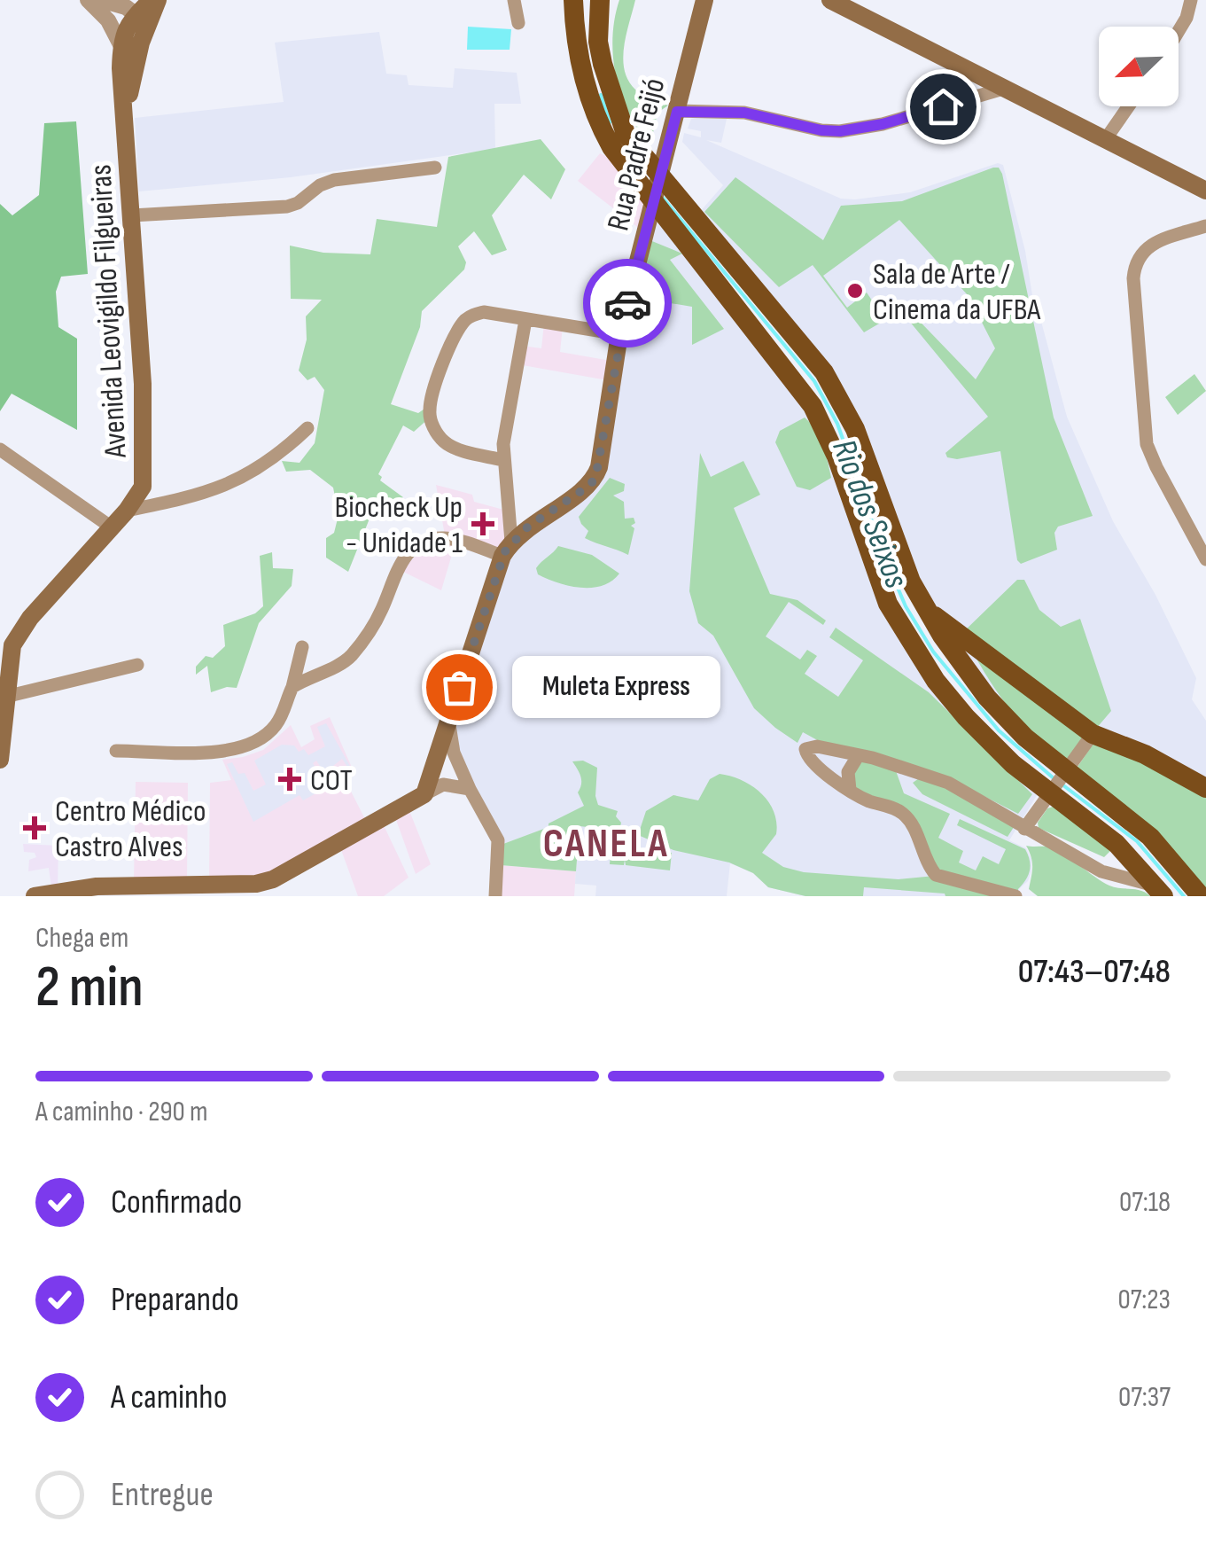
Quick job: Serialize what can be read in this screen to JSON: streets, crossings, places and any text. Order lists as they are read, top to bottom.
{
  "streets": {
    "main road": ["Rua Padre Feijó", "Avenida Leovigildo Filgueiras"]
  },
  "districts": ["CANELA"],
  "water": ["Rio dos Seixos"],
  "places": {
    "other": ["Sala de Arte / Cinema da UFBA", "Muleta Express"],
    "health": ["Biocheck Up - Unidade 1", "COT", "Centro Médico Castro Alves"]
  },
  "north": "bottom left",
  "page": {
    "bubble": "Muleta Express",
    "heading": ["2 min", "Chega em", "07:43–07:48"],
    "bar": "A caminho · 290 m",
    "list": [
      ["Confirmado", "07:18"],
      ["Preparando", "07:23"],
      ["A caminho", "07:37"],
      "Entregue"
    ]
  }
}
